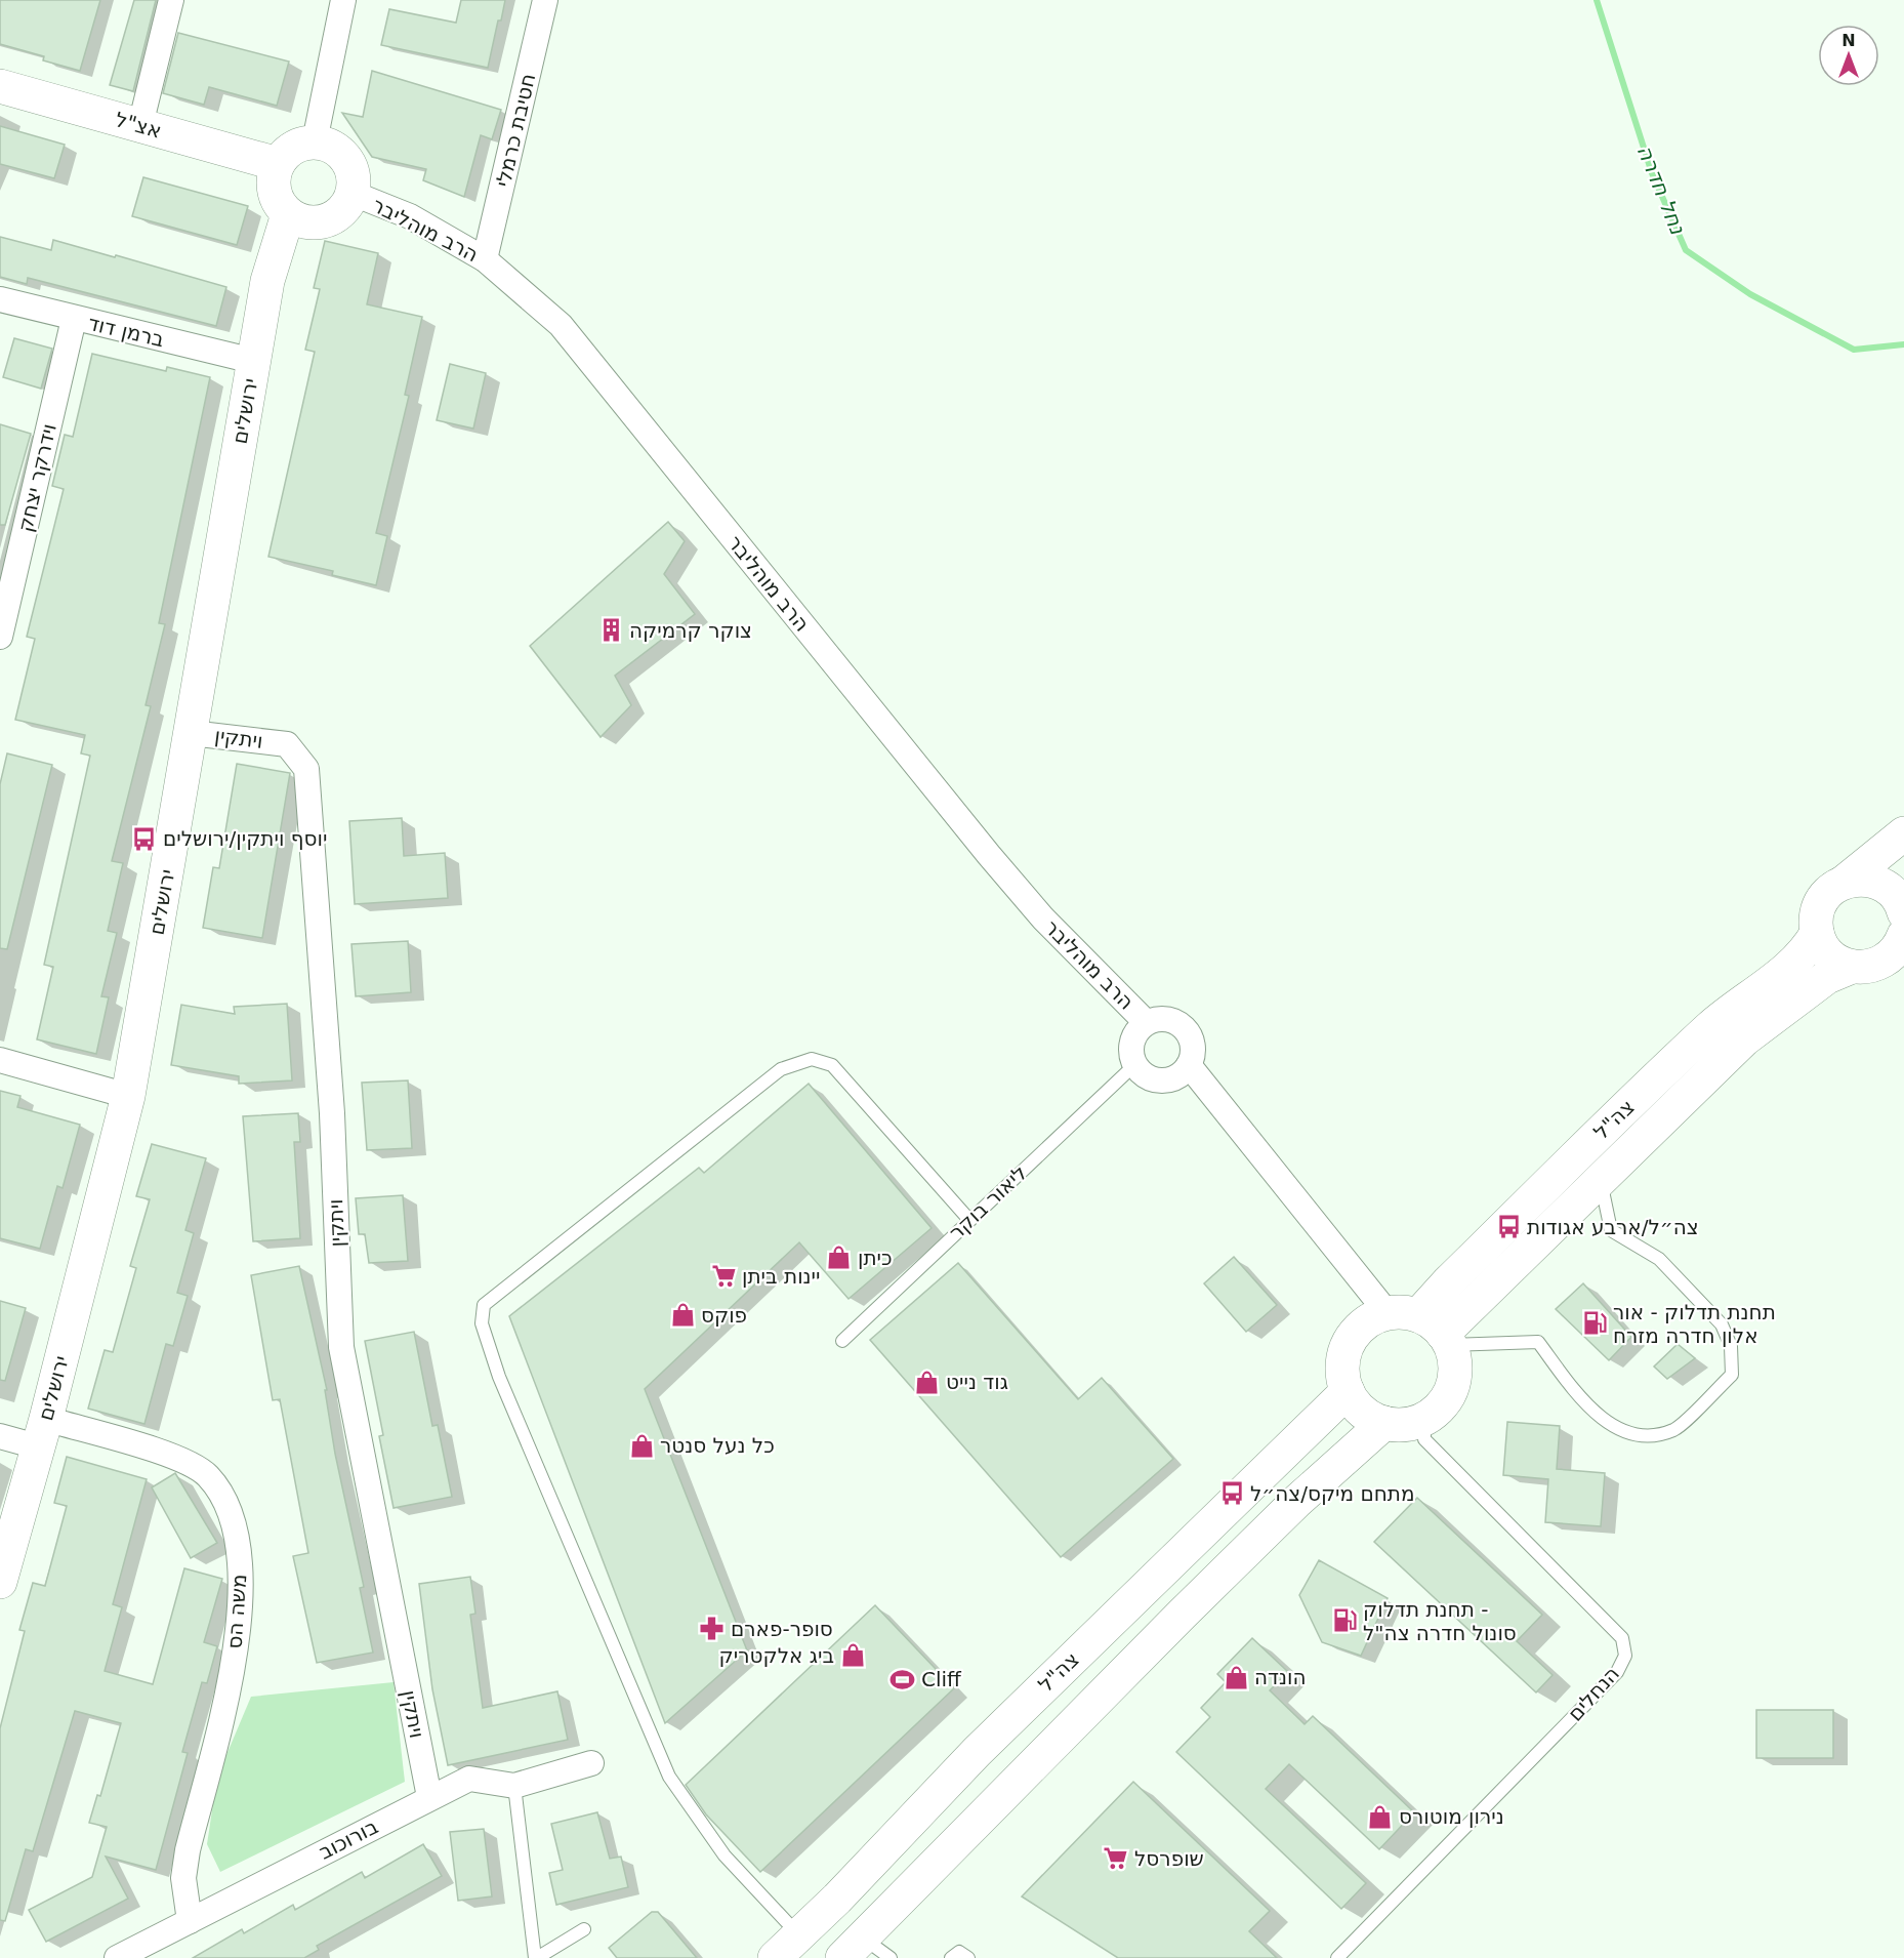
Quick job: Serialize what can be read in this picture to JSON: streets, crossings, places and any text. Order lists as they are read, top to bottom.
{
  "streets": {
    "main road": ["אצ\"ל", "ירושלים", "צה\"ל"],
    "street": [
      "חטיבת כרמלי",
      "הרב מוהליבר",
      "ברמן דוד",
      "וידרקר יצחק",
      "ויתקין",
      "משה הס",
      "בורוכוב"
    ],
    "lane": ["ליאור בוקר", "הנחלים"]
  },
  "crossings": [
    ["אצ\"ל", "הרב מוהליבר"],
    ["אצ\"ל", "ירושלים"],
    ["חטיבת כרמלי", "הרב מוהליבר"],
    ["הרב מוהליבר", "ירושלים"],
    ["הרב מוהליבר", "ליאור בוקר"],
    ["ברמן דוד", "ירושלים"],
    ["ברמן דוד", "וידרקר יצחק"],
    ["ירושלים", "ויתקין"],
    ["ירושלים", "משה הס"],
    ["ויתקין", "בורוכוב"],
    ["צה\"ל", "הנחלים"],
    ["משה הס", "בורוכוב"]
  ],
  "water": ["נחל חדרה"],
  "places": {
    "building": ["צוקר קרמיקה"],
    "bus stop": ["יוסף ויתקין/ירושלים", "צה״ל/ארבע אגודות", "מתחם מיקס/צה״ל"],
    "shop": [
      "כיתן",
      "פוקס",
      "גוד נייט",
      "כל נעל סנטר",
      "ביג אלקטריק",
      "הונדה",
      "נירון מוטורס"
    ],
    "supermarket": ["יינות ביתן", "שופרסל"],
    "fuel station": ["תחנת תדלוק - אור אלון חדרה מזרח", "תחנת תדלוק - סונול חדרה צה\"ל"],
    "pharmacy": ["סופר-פארם"],
    "sports": ["Cliff"]
  },
  "north": "top"
}
